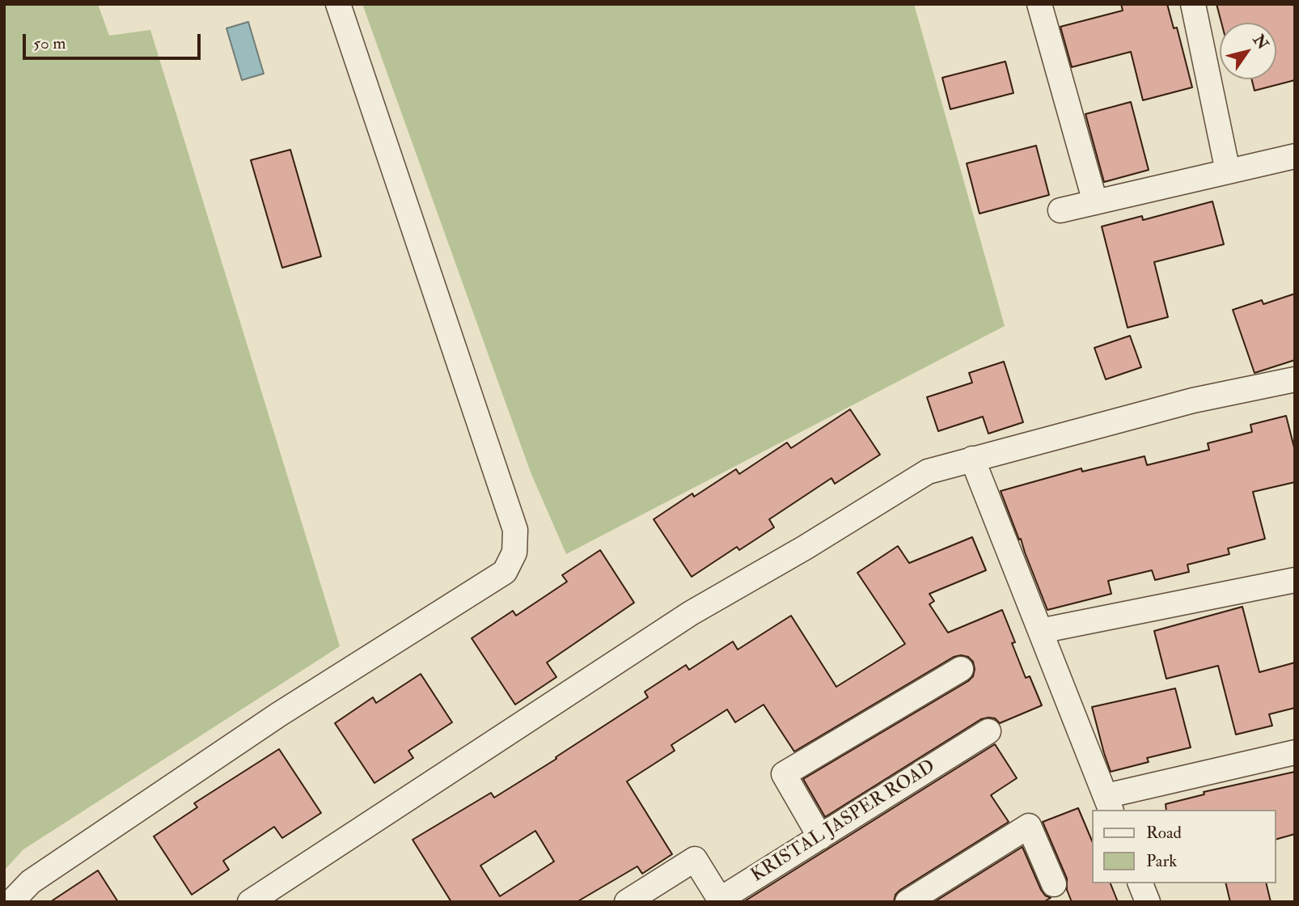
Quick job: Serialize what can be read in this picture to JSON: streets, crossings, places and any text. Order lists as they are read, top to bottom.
{
  "streets": {
    "street": ["KRISTAL JASPER ROAD"]
  },
  "legend": ["Road", "Park"],
  "scale_bar": "50 m",
  "north": "top right"
}
